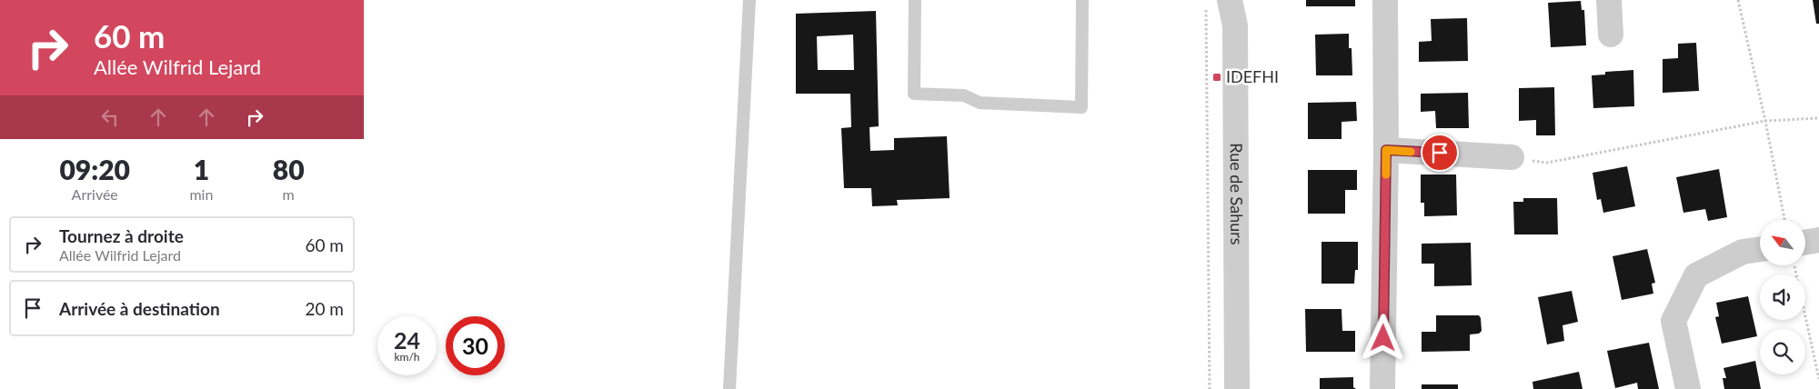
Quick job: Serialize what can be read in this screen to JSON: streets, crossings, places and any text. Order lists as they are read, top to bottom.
{
  "streets": {
    "street": ["Rue de Sahurs"]
  },
  "places": {
    "transit": ["IDEFHI"]
  },
  "north": "top left",
  "page": {
    "turn": ["60 m", "Allée Wilfrid Lejard"],
    "eta": [
      "09:20",
      "Arrivée",
      "1",
      "min",
      "80",
      "m"
    ],
    "list": [
      {
        "name": "Tournez à droite",
        "note": "Allée Wilfrid Lejard",
        "value": "60 m"
      },
      {
        "name": "Arrivée à destination",
        "value": "20 m"
      }
    ],
    "speed": "24 km/h",
    "limit": "30"
  }
}
